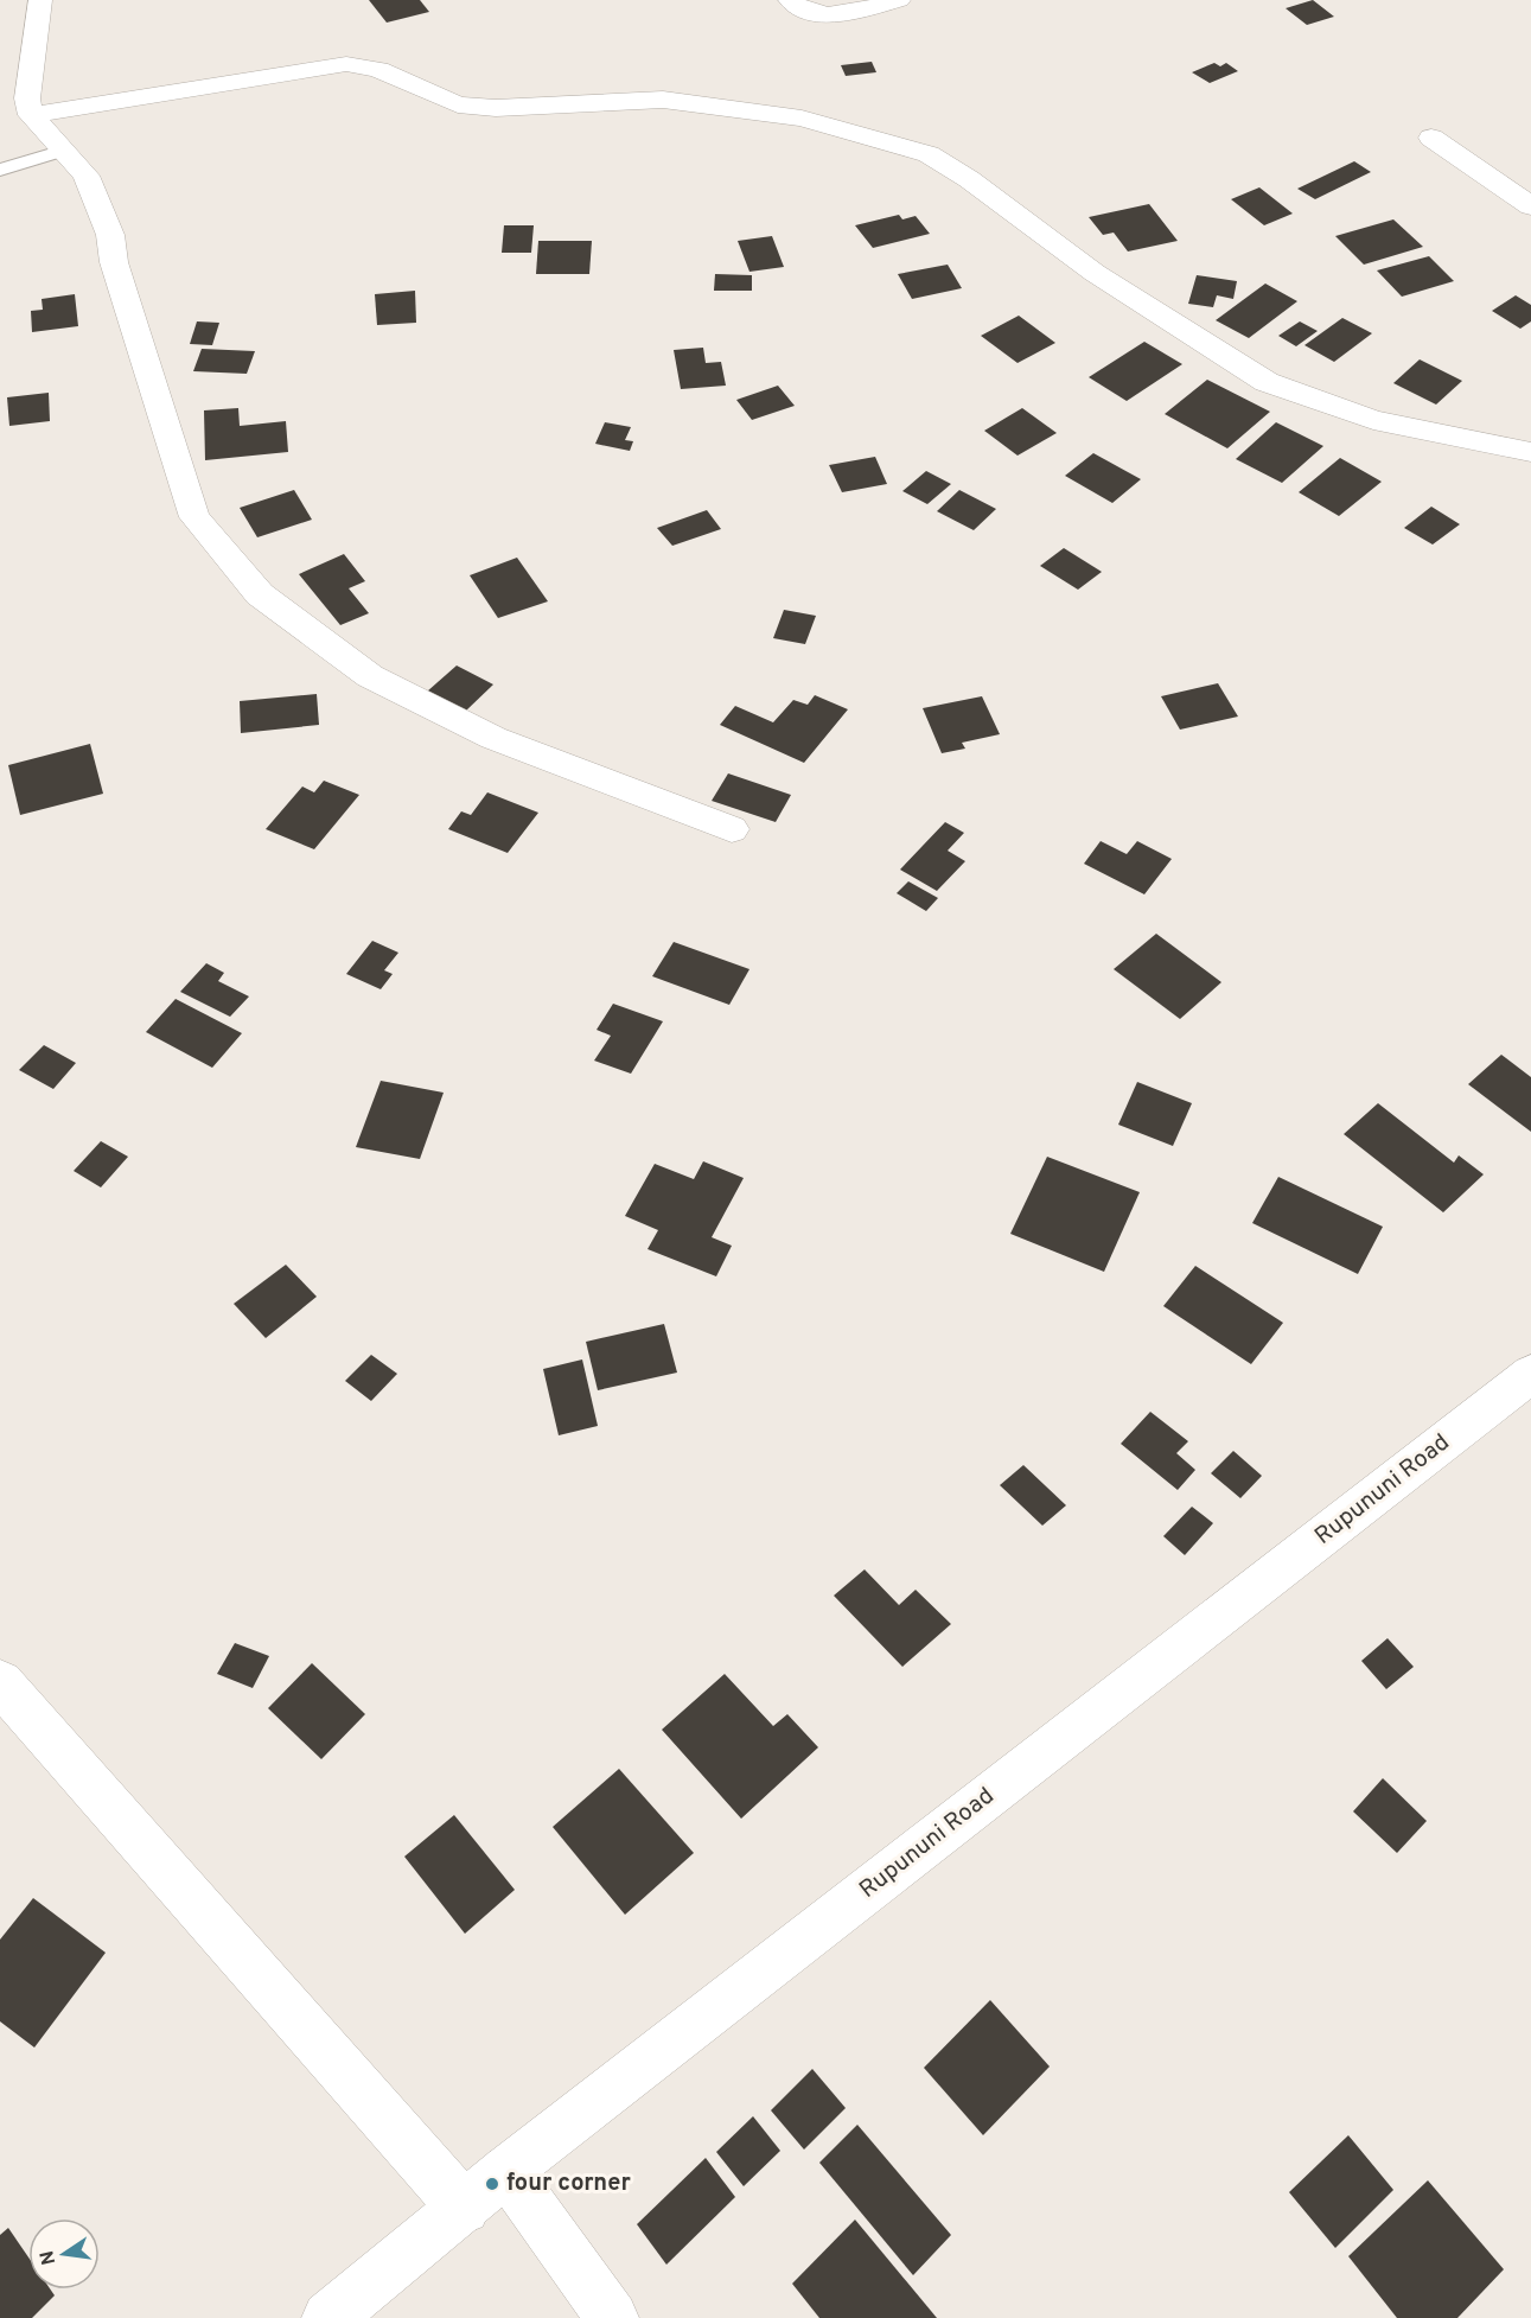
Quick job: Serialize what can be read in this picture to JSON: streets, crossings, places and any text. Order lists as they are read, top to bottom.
{
  "streets": {
    "street": ["Rupununi Road"]
  },
  "places": ["four corner"],
  "north": "left"
}
